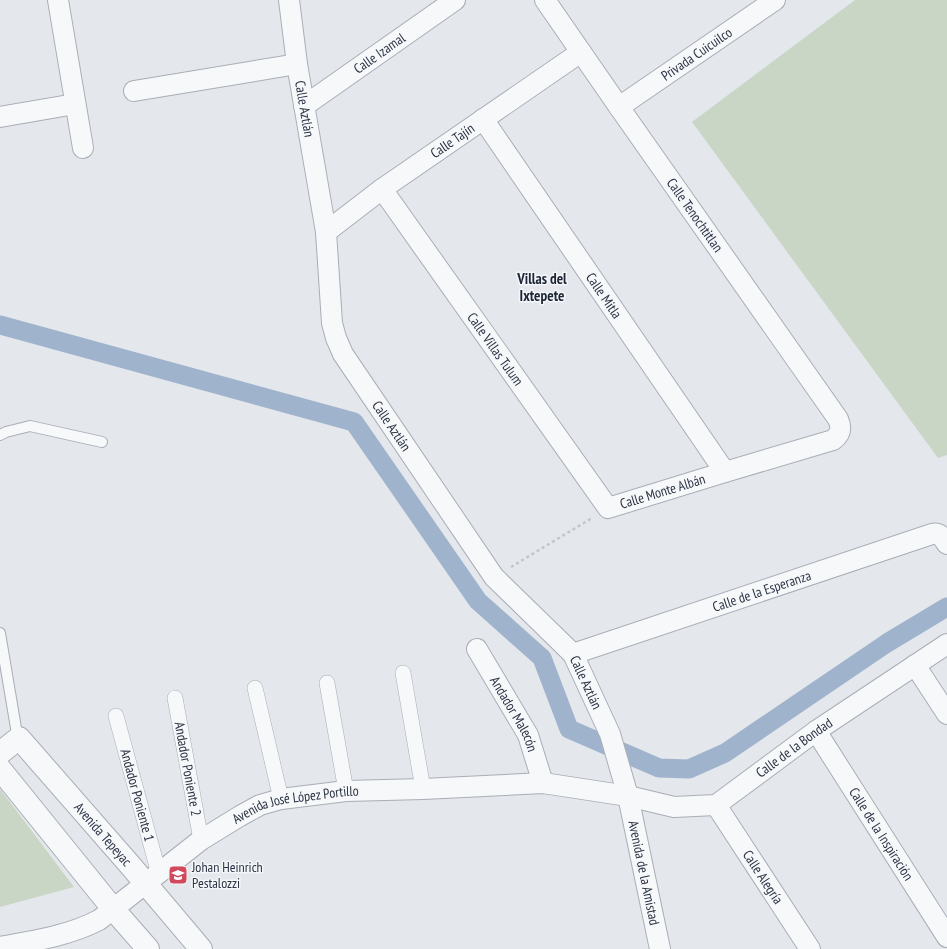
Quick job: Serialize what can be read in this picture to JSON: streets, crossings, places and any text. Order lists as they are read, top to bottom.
{
  "streets": {
    "street": [
      "Calle Izamal",
      "Privada Cuicuilco",
      "Calle Aztlán",
      "Calle Tajín",
      "Calle Tenochtitlan",
      "Calle Mitla",
      "Calle Villas Tulum",
      "Calle Monte Albán",
      "Calle de la Esperanza",
      "Andador Malecón",
      "Calle de la Bondad",
      "Andador Poniente 2",
      "Andador Poniente 1",
      "Avenida José López Portillo",
      "Avenida Tepeyac",
      "Calle de la Inspiración",
      "Avenida de la Amistad",
      "Calle Alegría"
    ]
  },
  "crossings": [
    ["Calle Izamal", "Calle Aztlán"],
    ["Privada Cuicuilco", "Calle Tenochtitlan"],
    ["Calle Aztlán", "Calle Tajín"],
    ["Calle Aztlán", "Calle Monte Albán"],
    ["Calle Aztlán", "Calle de la Esperanza"],
    ["Calle Aztlán", "Avenida José López Portillo"],
    ["Calle Aztlán", "Avenida de la Amistad"],
    ["Calle Tajín", "Calle Tenochtitlan"],
    ["Calle Tajín", "Calle Mitla"],
    ["Calle Tajín", "Calle Villas Tulum"],
    ["Calle Tenochtitlan", "Calle Monte Albán"],
    ["Calle Mitla", "Calle Monte Albán"],
    ["Calle Villas Tulum", "Calle Monte Albán"],
    ["Andador Malecón", "Avenida José López Portillo"],
    ["Calle de la Bondad", "Calle de la Inspiración"],
    ["Calle de la Bondad", "Calle Alegría"],
    ["Andador Poniente 2", "Avenida José López Portillo"],
    ["Andador Poniente 1", "Avenida José López Portillo"],
    ["Andador Poniente 1", "Avenida Tepeyac"],
    ["Avenida José López Portillo", "Avenida Tepeyac"],
    ["Avenida José López Portillo", "Avenida de la Amistad"]
  ],
  "districts": ["Villas del Ixtepete"],
  "places": {
    "school or university": ["Johan Heinrich Pestalozzi"]
  }
}
